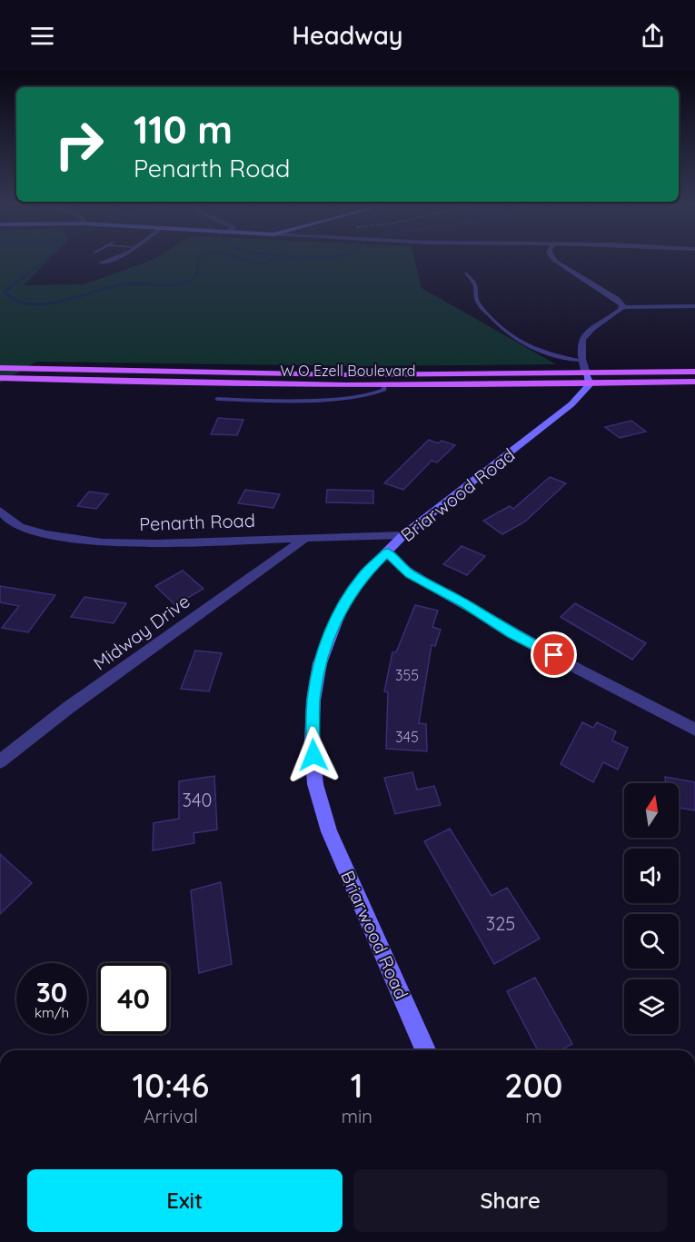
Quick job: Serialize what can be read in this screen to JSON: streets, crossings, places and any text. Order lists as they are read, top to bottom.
{
  "streets": {
    "main road": ["W O Ezell Boulevard"],
    "street": ["Briarwood Road", "Penarth Road", "Midway Drive"]
  },
  "crossings": [
    ["W O Ezell Boulevard", "Briarwood Road"],
    ["Briarwood Road", "Penarth Road"],
    ["Penarth Road", "Midway Drive"]
  ],
  "house_numbers": [
    "355",
    "345",
    "340",
    "325"
  ],
  "north": "top",
  "page": {
    "header": "Headway",
    "turn": ["110 m", "Penarth Road"],
    "speed": "30 km/h",
    "limit": "40",
    "eta": [
      "10:46",
      "Arrival",
      "1",
      "min",
      "200",
      "m"
    ],
    "buttons": ["Exit", "Share"]
  }
}
